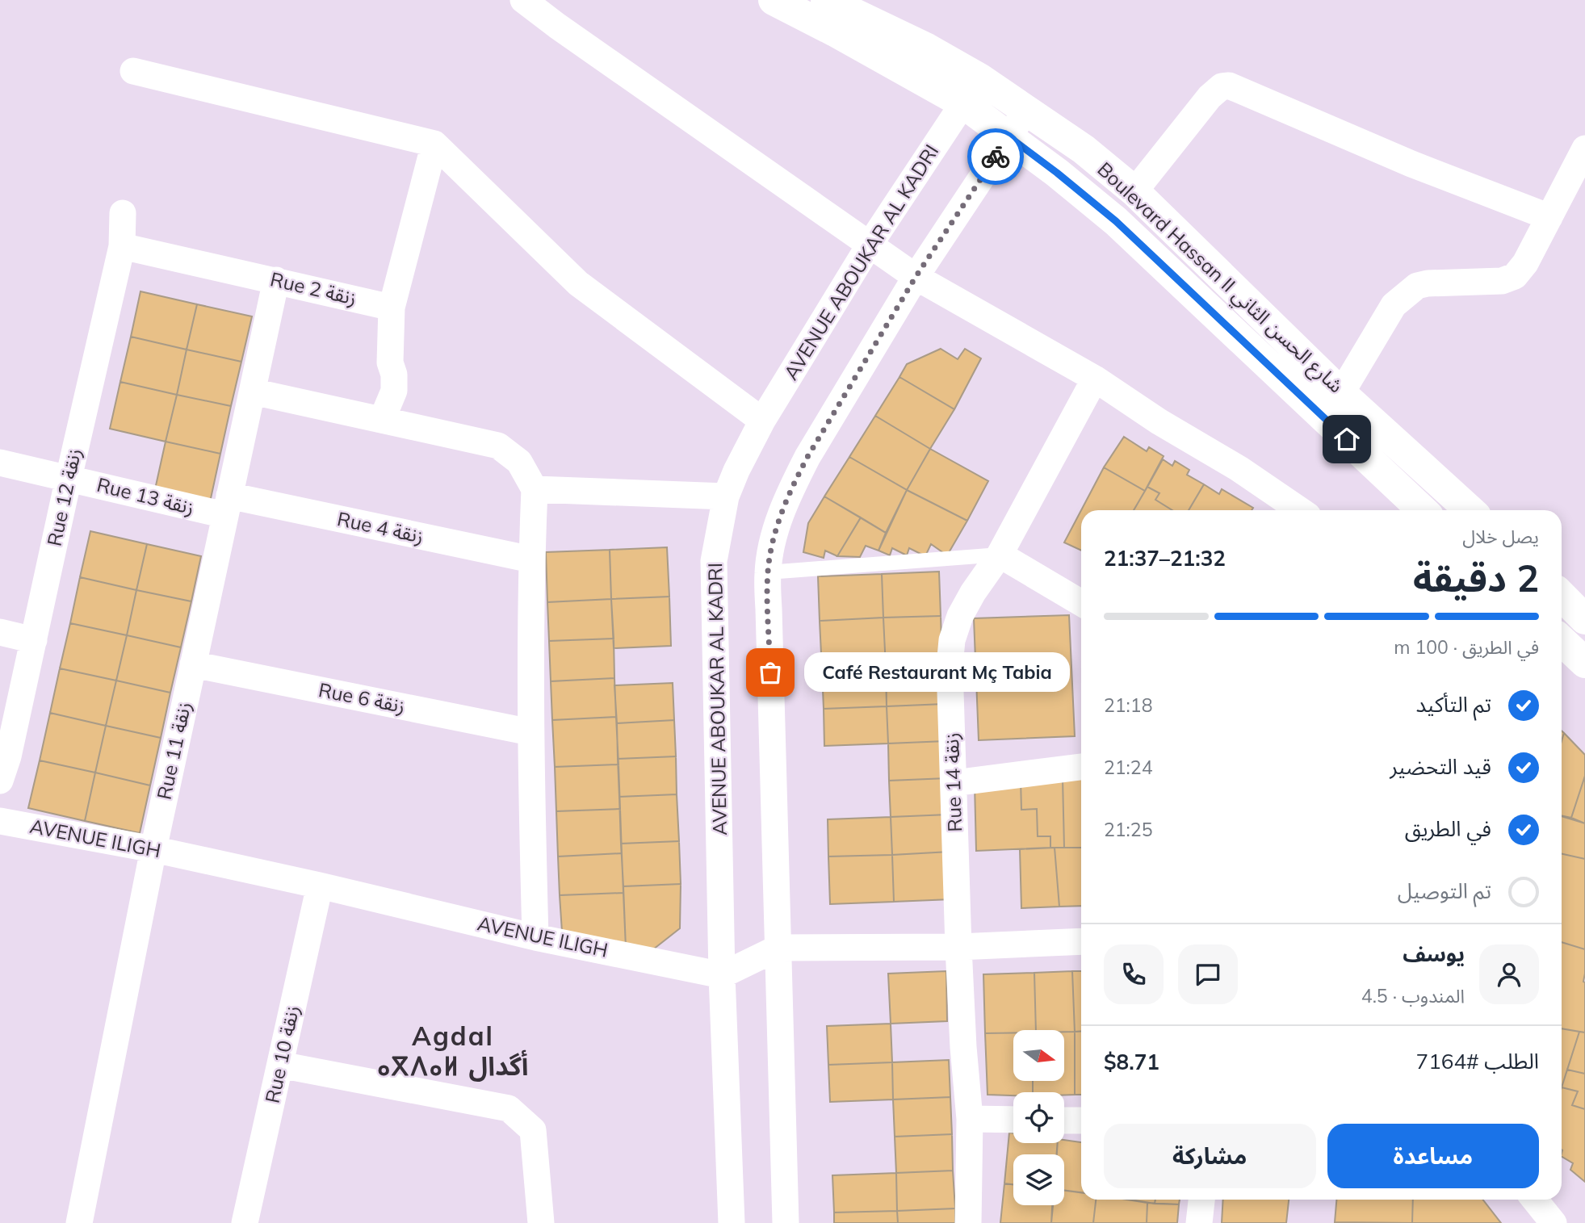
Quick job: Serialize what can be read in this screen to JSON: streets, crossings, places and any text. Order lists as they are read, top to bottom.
{
  "streets": {
    "main road": ["Boulevard Hassan II شارع الحسن الثاني"],
    "street": [
      "AVENUE ABOUKAR AL KADRI",
      "Rue 2 زنقة",
      "Rue 13 زنقة",
      "Rue 12 زنقة",
      "Rue 4 زنقة",
      "Rue 6 زنقة",
      "Rue 11 زنقة",
      "Rue 14 زنقة",
      "AVENUE ILIGH",
      "Rue 10 زنقة"
    ]
  },
  "crossings": [
    ["AVENUE ABOUKAR AL KADRI", "Boulevard Hassan II شارع الحسن الثاني"],
    ["AVENUE ABOUKAR AL KADRI", "AVENUE ILIGH"],
    ["Rue 2 زنقة", "Rue 12 زنقة"],
    ["Rue 2 زنقة", "Rue 11 زنقة"],
    ["Rue 13 زنقة", "Rue 12 زنقة"],
    ["Rue 13 زنقة", "Rue 4 زنقة"],
    ["Rue 13 زنقة", "Rue 11 زنقة"],
    ["Rue 4 زنقة", "Rue 11 زنقة"],
    ["Rue 6 زنقة", "Rue 11 زنقة"],
    ["Rue 11 زنقة", "AVENUE ILIGH"],
    ["AVENUE ILIGH", "Rue 10 زنقة"]
  ],
  "districts": ["Agdal ⴰⴳⴷⴰⵍ أگدال"],
  "places": ["Café Restaurant Mç Tabia"],
  "north": "right",
  "page": {
    "heading": ["2 دقيقة", "يصل خلال", "21:32–21:37"],
    "panel": [
      "يوسف",
      "المندوب · 4.5",
      "الطلب #7164",
      "$8.71"
    ],
    "bar": "في الطريق · 100 m",
    "bubble": "Café Restaurant Mç Tabia",
    "list": [
      ["تم التأكيد", "21:18"],
      ["قيد التحضير", "21:24"],
      ["في الطريق", "21:25"],
      "تم التوصيل"
    ],
    "buttons": ["مساعدة", "مشاركة"]
  }
}
